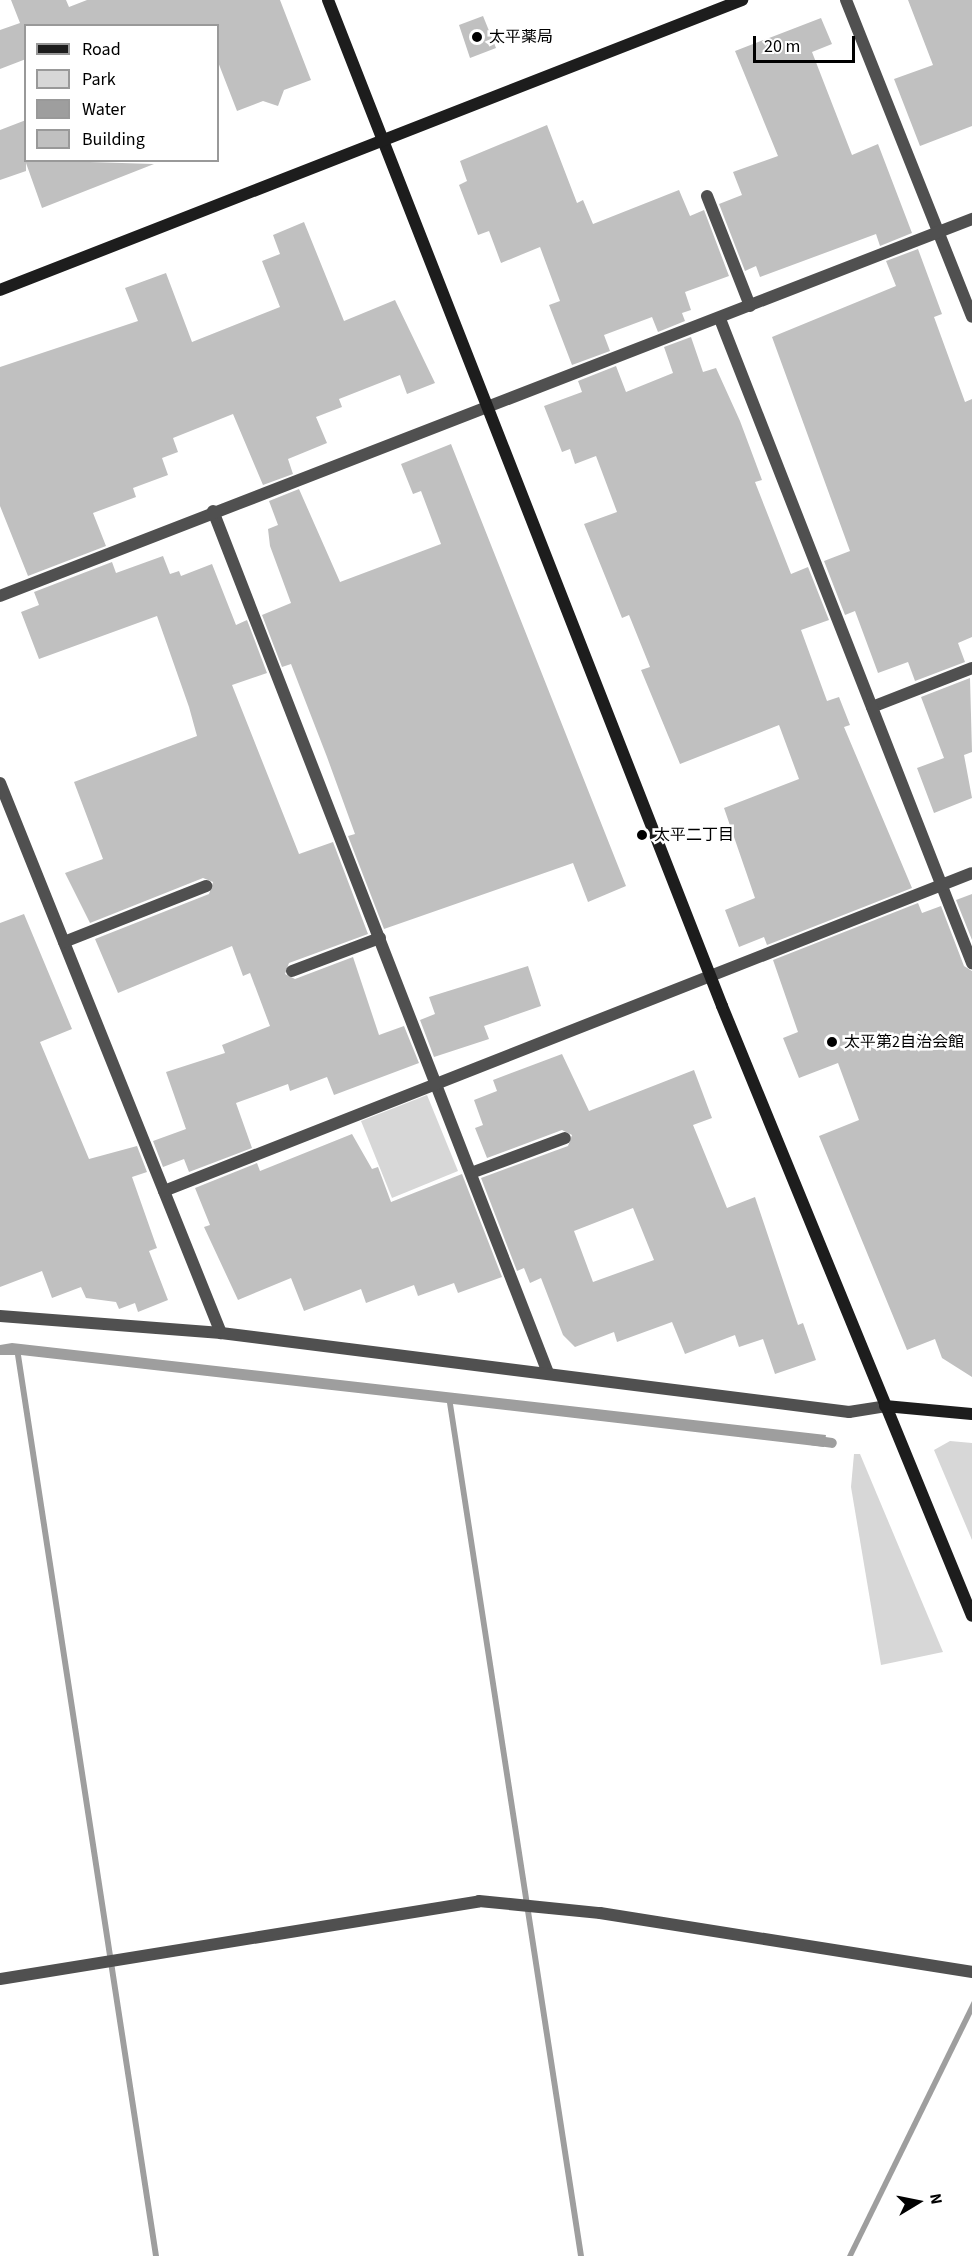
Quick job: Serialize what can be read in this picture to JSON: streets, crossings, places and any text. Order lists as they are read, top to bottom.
{
  "places": ["太平薬局", "太平二丁目", "太平第2自治会館"],
  "legend": [
    "Road",
    "Park",
    "Water",
    "Building"
  ],
  "scale_bar": "20 m",
  "north": "right"
}
